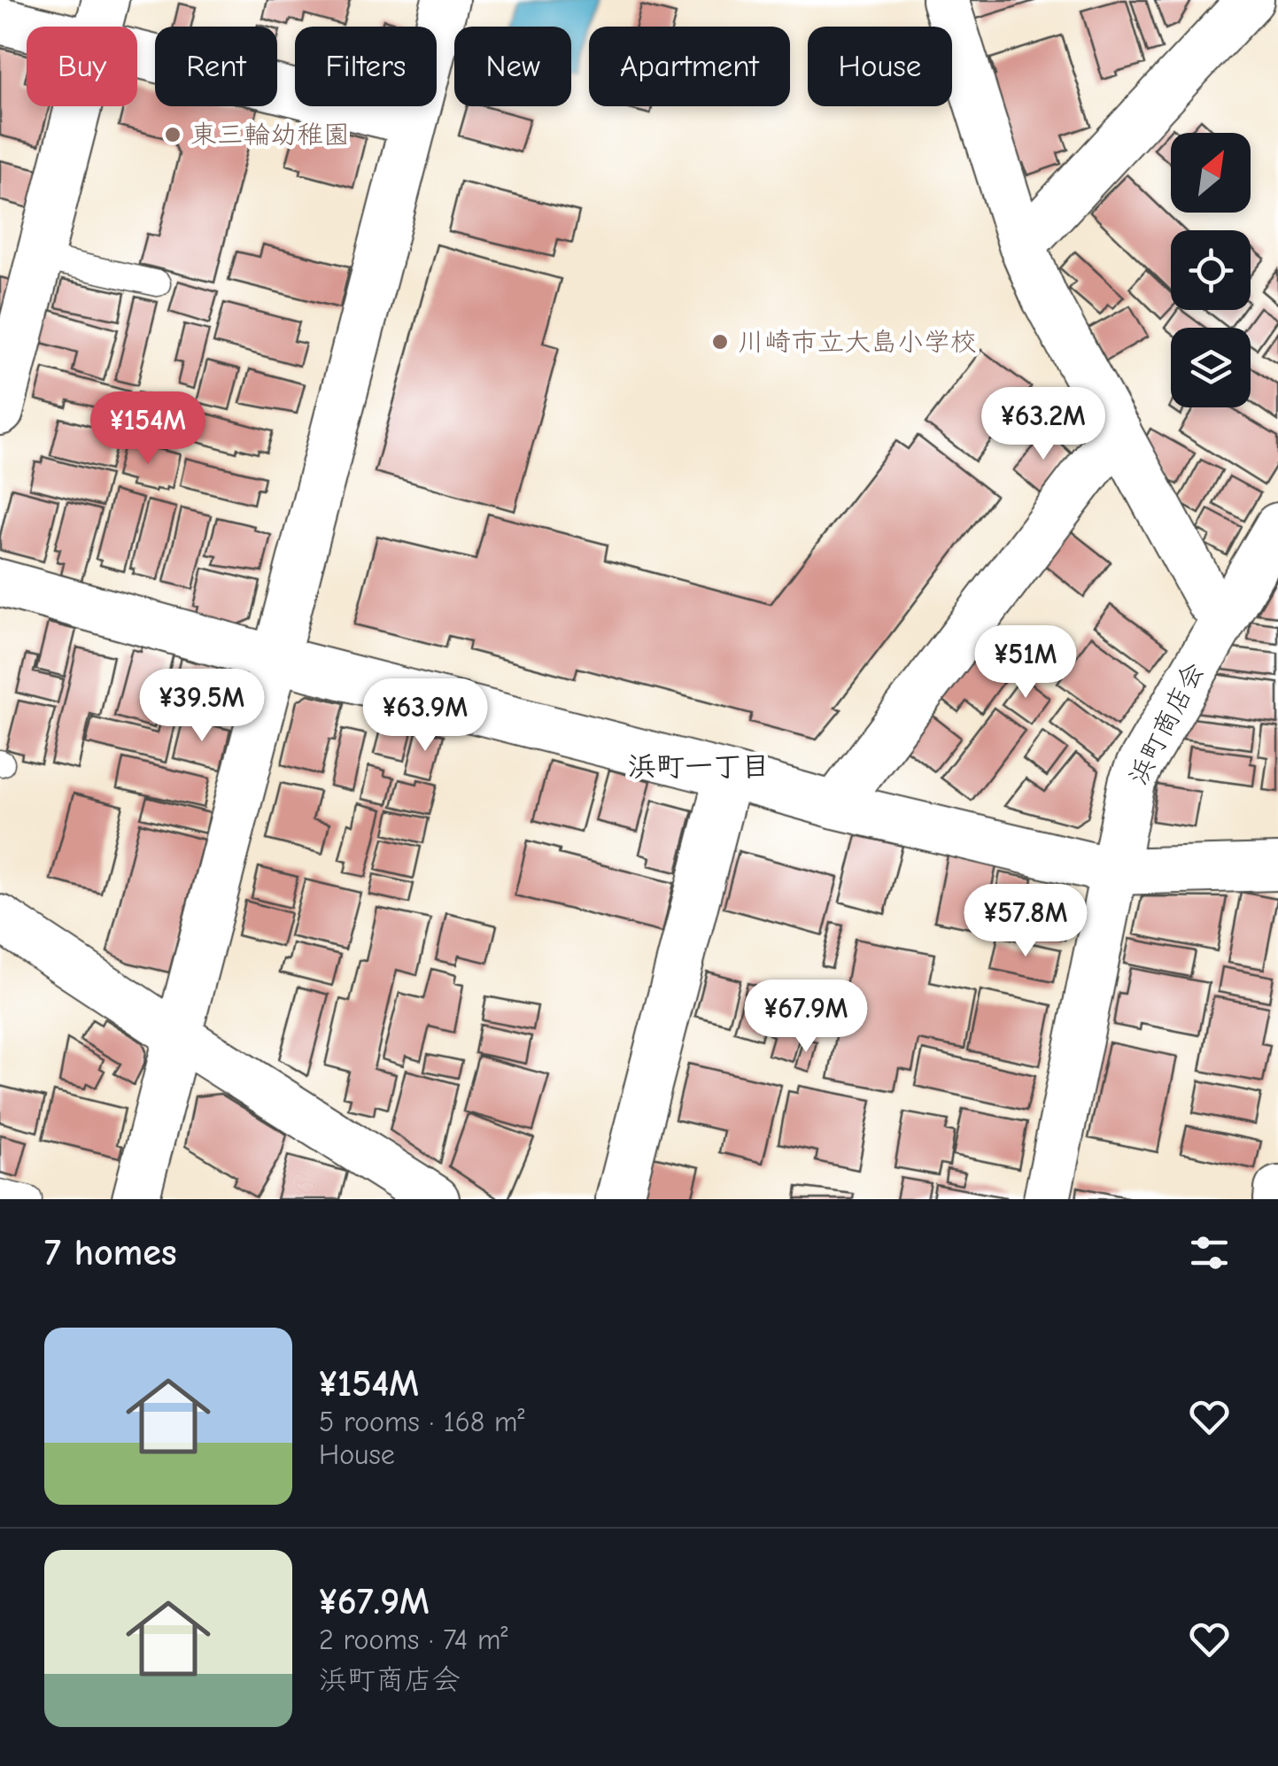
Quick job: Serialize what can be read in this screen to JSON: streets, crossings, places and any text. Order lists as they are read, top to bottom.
{
  "streets": {
    "street": ["浜町商店会"]
  },
  "districts": ["浜町一丁目"],
  "places": ["東三輪幼稚園", "川崎市立大島小学校"],
  "north": "top right",
  "page": {
    "chip": [
      "Buy",
      "Rent",
      "Filters",
      "New",
      "Apartment",
      "House"
    ],
    "price": [
      "¥63.2M",
      "¥154M",
      "¥51M",
      "¥39.5M",
      "¥63.9M",
      "¥57.8M",
      "¥67.9M"
    ],
    "heading": "7 homes",
    "list": [
      {
        "name": "¥154M",
        "note": "5 rooms · 168 m² · House"
      },
      {
        "name": "¥67.9M",
        "note": "2 rooms · 74 m² · 浜町商店会"
      }
    ]
  }
}
